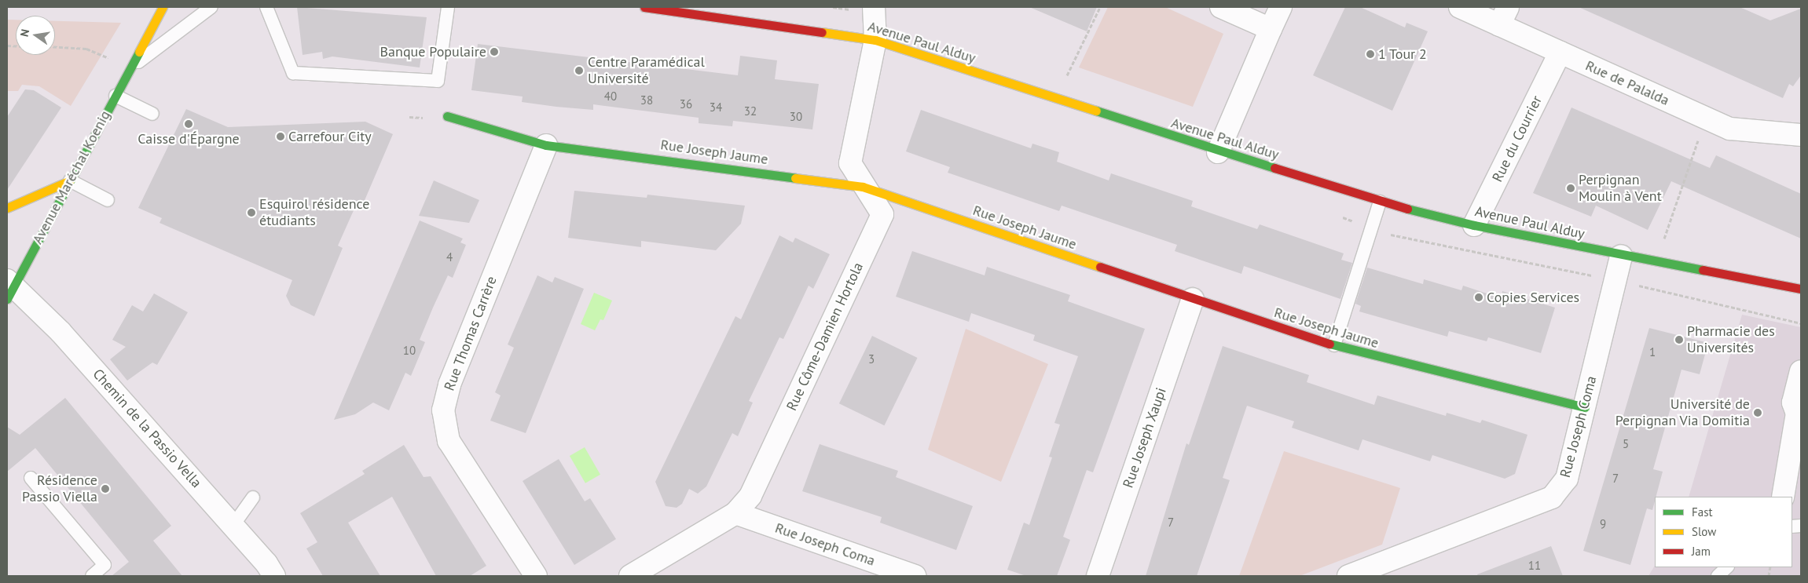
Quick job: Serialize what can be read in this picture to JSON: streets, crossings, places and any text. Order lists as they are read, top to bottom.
{
  "streets": {
    "street": [
      "Avenue Paul Alduy",
      "Rue de Palalda",
      "Rue du Courrier",
      "Rue Joseph Jaume",
      "Avenue Maréchal Koenig",
      "Rue Thomas Carrère",
      "Rue Côme-Damien Hortola",
      "Rue Joseph Coma",
      "Chemin de la Passio Vella",
      "Rue Joseph Xaupi"
    ]
  },
  "crossings": [
    ["Avenue Paul Alduy", "Rue du Courrier"],
    ["Avenue Paul Alduy", "Rue Côme-Damien Hortola"],
    ["Avenue Paul Alduy", "Rue Joseph Coma"],
    ["Rue de Palalda", "Rue du Courrier"],
    ["Rue Joseph Jaume", "Rue Thomas Carrère"],
    ["Rue Joseph Jaume", "Rue Côme-Damien Hortola"],
    ["Rue Joseph Jaume", "Rue Joseph Coma"],
    ["Rue Joseph Jaume", "Rue Joseph Xaupi"],
    ["Avenue Maréchal Koenig", "Chemin de la Passio Vella"],
    ["Rue Côme-Damien Hortola", "Rue Joseph Coma"]
  ],
  "places": [
    "Banque Populaire",
    "1 Tour 2",
    "Centre Paramédical Université",
    "Caisse d'Épargne",
    "Carrefour City",
    "Perpignan Moulin à Vent",
    "Esquirol résidence étudiants",
    "Copies Services",
    "Pharmacie des Universités",
    "Université de Perpignan Via Domitia",
    "Résidence Passio Viella"
  ],
  "house_numbers": [
    "40",
    "38",
    "36",
    "34",
    "32",
    "30",
    "4",
    "10",
    "1",
    "3",
    "5",
    "7",
    "7",
    "9",
    "11"
  ],
  "legend": ["Fast", "Slow", "Jam"],
  "north": "left"
}
